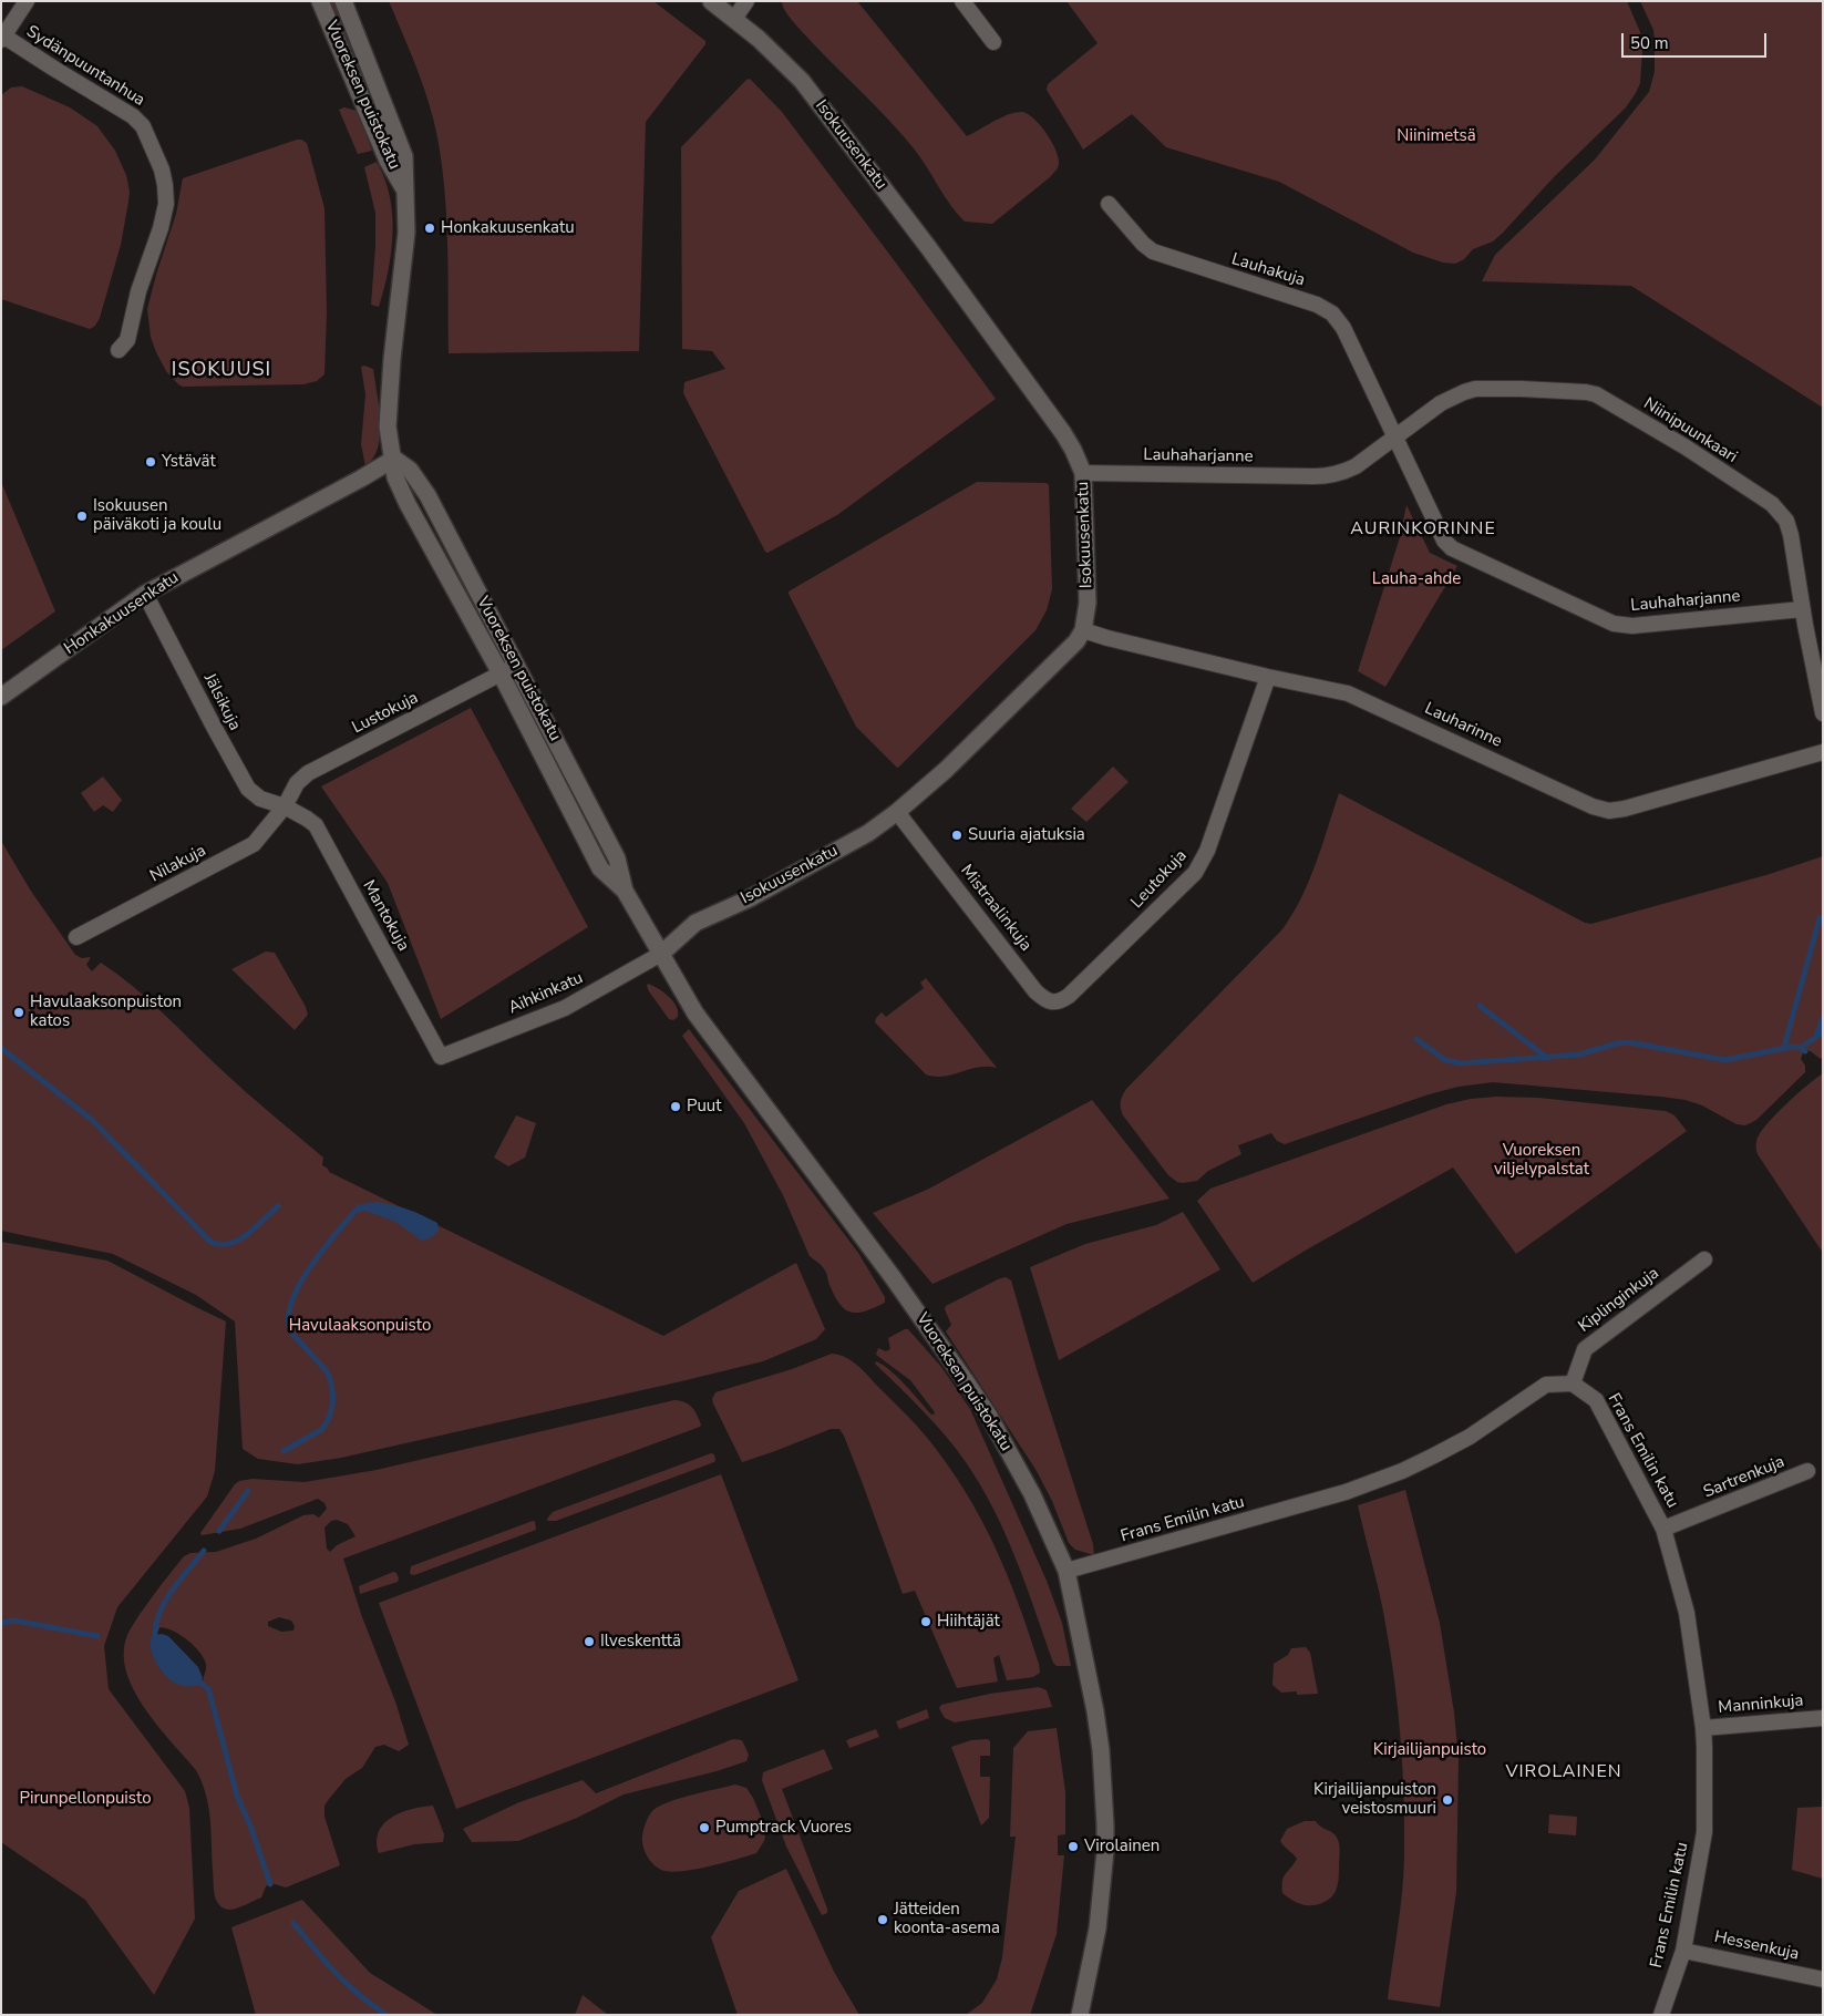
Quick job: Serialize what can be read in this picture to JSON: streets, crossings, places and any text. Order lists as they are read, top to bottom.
{
  "streets": {
    "main road": ["Vuoreksen puistokatu", "Isokuusenkatu", "Honkakuusenkatu"],
    "street": [
      "Sydänpuuntanhua",
      "Lauhakuja",
      "Niinipuunkaari",
      "Lauhaharjanne",
      "Jälsikuja",
      "Lustokuja",
      "Lauharinne",
      "Nilakuja",
      "Leutokuja",
      "Mistraalinkuja",
      "Mantokuja",
      "Aihkinkatu",
      "Kiplinginkuja",
      "Frans Emilin katu",
      "Sartrenkuja",
      "Manninkuja",
      "Hessenkuja"
    ]
  },
  "crossings": [
    ["Vuoreksen puistokatu", "Isokuusenkatu"],
    ["Vuoreksen puistokatu", "Honkakuusenkatu"],
    ["Vuoreksen puistokatu", "Lustokuja"],
    ["Vuoreksen puistokatu", "Aihkinkatu"],
    ["Vuoreksen puistokatu", "Frans Emilin katu"],
    ["Isokuusenkatu", "Lauhaharjanne"],
    ["Isokuusenkatu", "Lauharinne"],
    ["Isokuusenkatu", "Mistraalinkuja"],
    ["Isokuusenkatu", "Aihkinkatu"],
    ["Lauhakuja", "Lauhaharjanne"],
    ["Niinipuunkaari", "Lauhaharjanne"],
    ["Honkakuusenkatu", "Jälsikuja"],
    ["Jälsikuja", "Lustokuja"],
    ["Jälsikuja", "Nilakuja"],
    ["Jälsikuja", "Mantokuja"],
    ["Lustokuja", "Nilakuja"],
    ["Lustokuja", "Mantokuja"],
    ["Lauharinne", "Leutokuja"],
    ["Nilakuja", "Mantokuja"],
    ["Leutokuja", "Mistraalinkuja"],
    ["Mantokuja", "Aihkinkatu"],
    ["Kiplinginkuja", "Frans Emilin katu"],
    ["Frans Emilin katu", "Sartrenkuja"],
    ["Frans Emilin katu", "Manninkuja"],
    ["Frans Emilin katu", "Hessenkuja"]
  ],
  "districts": ["ISOKUUSI", "AURINKORINNE", "VIROLAINEN"],
  "parks": [
    "Niinimetsä",
    "Lauha-ahde",
    "Vuoreksen viljelypalstat",
    "Havulaaksonpuisto",
    "Kirjailijanpuisto",
    "Pirunpellonpuisto"
  ],
  "places": [
    "Honkakuusenkatu",
    "Ystävät",
    "Isokuusen päiväkoti ja koulu",
    "Suuria ajatuksia",
    "Havulaaksonpuiston katos",
    "Puut",
    "Hiihtäjät",
    "Ilveskenttä",
    "Kirjailijanpuiston veistosmuuri",
    "Pumptrack Vuores",
    "Virolainen",
    "Jätteiden koonta-asema"
  ],
  "scale_bar": "50 m"
}
